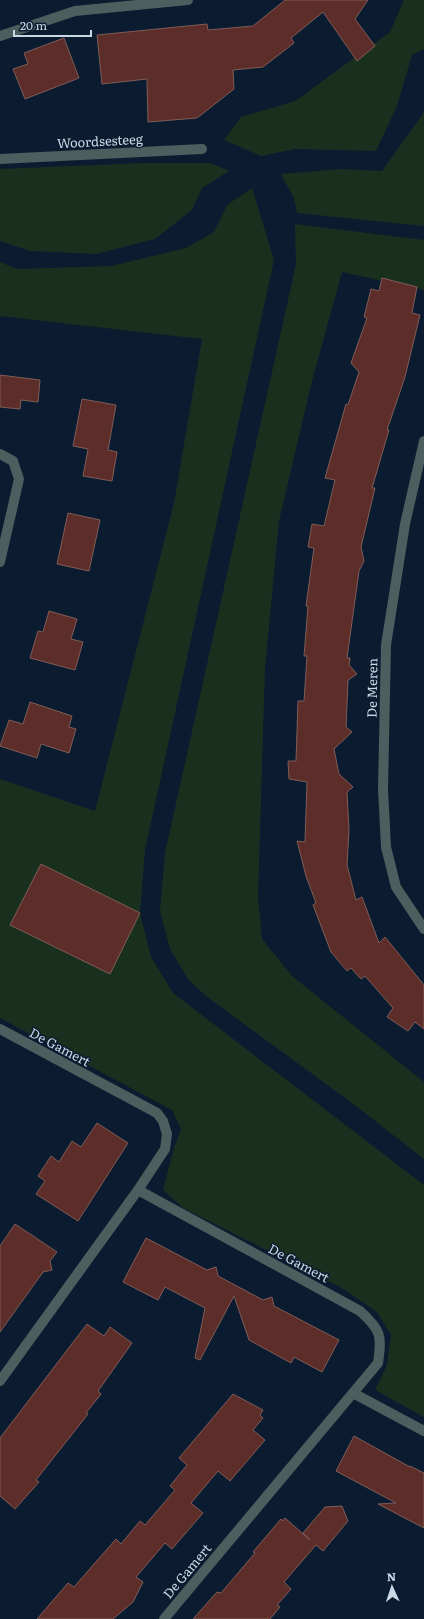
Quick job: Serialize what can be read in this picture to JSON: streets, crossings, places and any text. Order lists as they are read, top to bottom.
{
  "streets": {
    "street": ["Woordsesteeg", "De Meren", "De Gamert"]
  },
  "scale_bar": "20 m",
  "north": "top"
}
